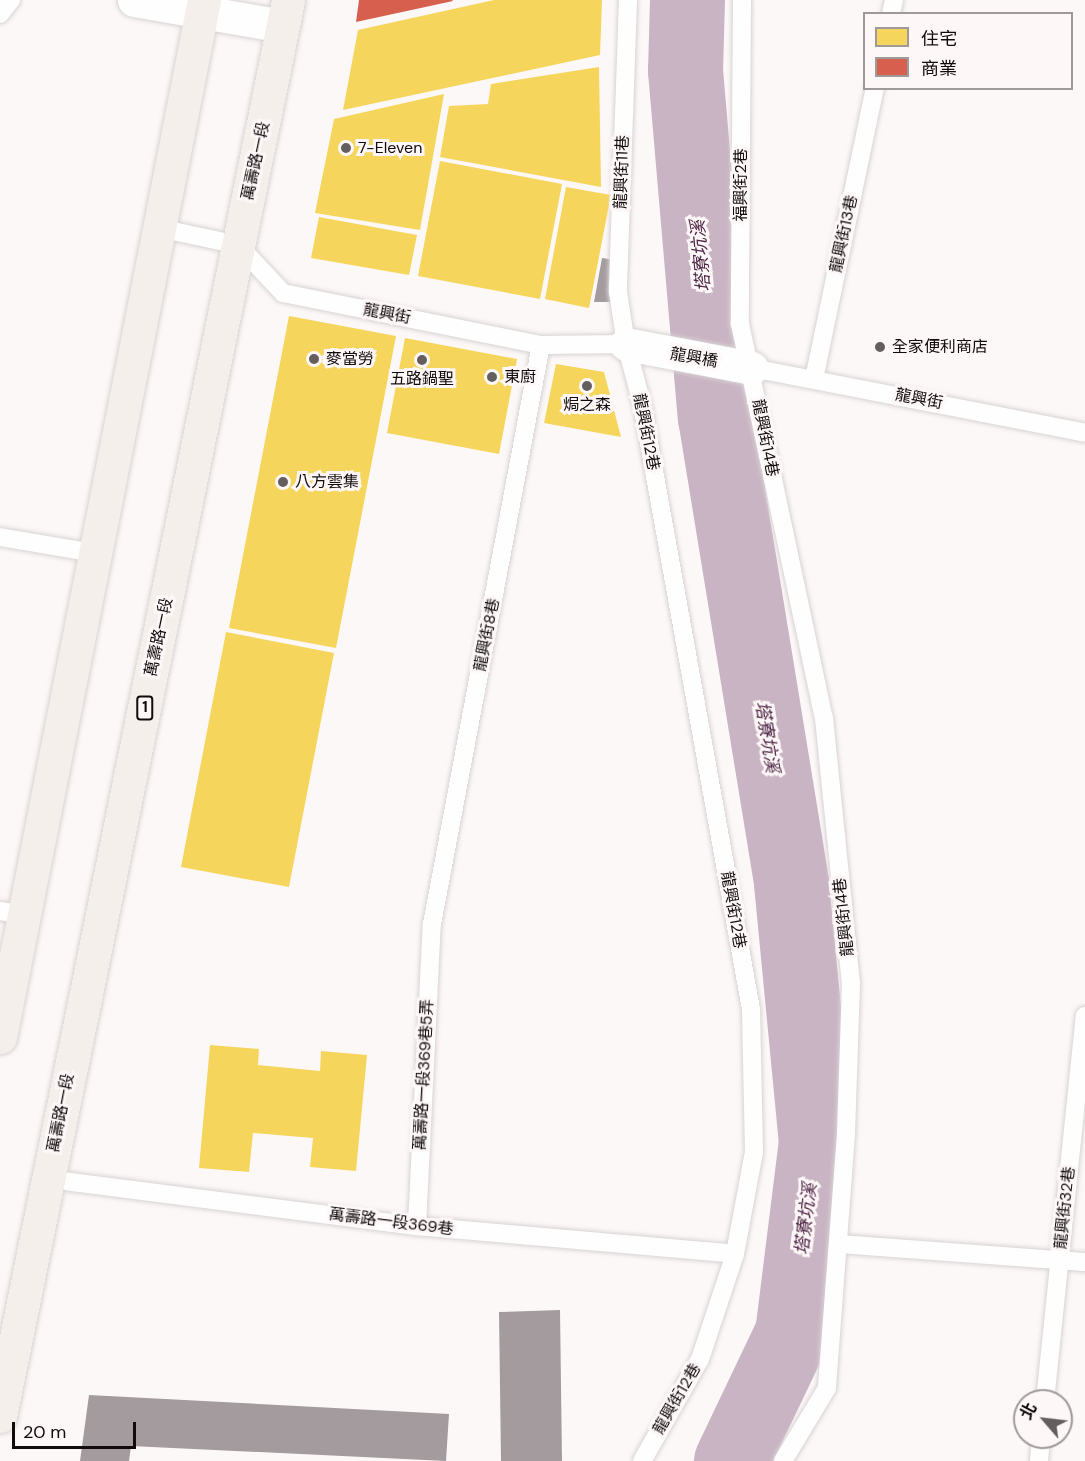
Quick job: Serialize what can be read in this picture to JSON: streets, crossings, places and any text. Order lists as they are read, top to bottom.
{
  "streets": {
    "main road": ["萬壽路一段", "1"],
    "street": ["龍興橋"],
    "lane": [
      "龍興街11巷",
      "福興街2巷",
      "龍興街13巷",
      "龍興街",
      "龍興街12巷",
      "龍興街14巷",
      "龍興街8巷",
      "萬壽路一段369巷5弄",
      "龍興街32巷",
      "萬壽路一段369巷"
    ]
  },
  "crossings": [
    ["萬壽路一段", "龍興街"],
    ["萬壽路一段", "萬壽路一段369巷"],
    ["龍興街11巷", "龍興街"],
    ["龍興街11巷", "龍興橋"],
    ["龍興街11巷", "龍興街12巷"],
    ["福興街2巷", "龍興街"],
    ["福興街2巷", "龍興橋"],
    ["福興街2巷", "龍興街14巷"],
    ["龍興街13巷", "龍興街"],
    ["龍興街", "龍興橋"],
    ["龍興街", "龍興街12巷"],
    ["龍興街", "龍興街14巷"],
    ["龍興街", "龍興街8巷"],
    ["龍興橋", "龍興街12巷"],
    ["龍興橋", "龍興街14巷"],
    ["龍興街12巷", "萬壽路一段369巷"],
    ["龍興街8巷", "萬壽路一段369巷5弄"],
    ["萬壽路一段369巷5弄", "萬壽路一段369巷"]
  ],
  "water": ["塔寮坑溪"],
  "places": [
    "7-Eleven",
    "全家便利商店",
    "麥當勞",
    "五路鍋聖",
    "東廚",
    "焗之森",
    "八方雲集"
  ],
  "legend": ["住宅", "商業"],
  "scale_bar": "20 m",
  "north": "top left"
}
